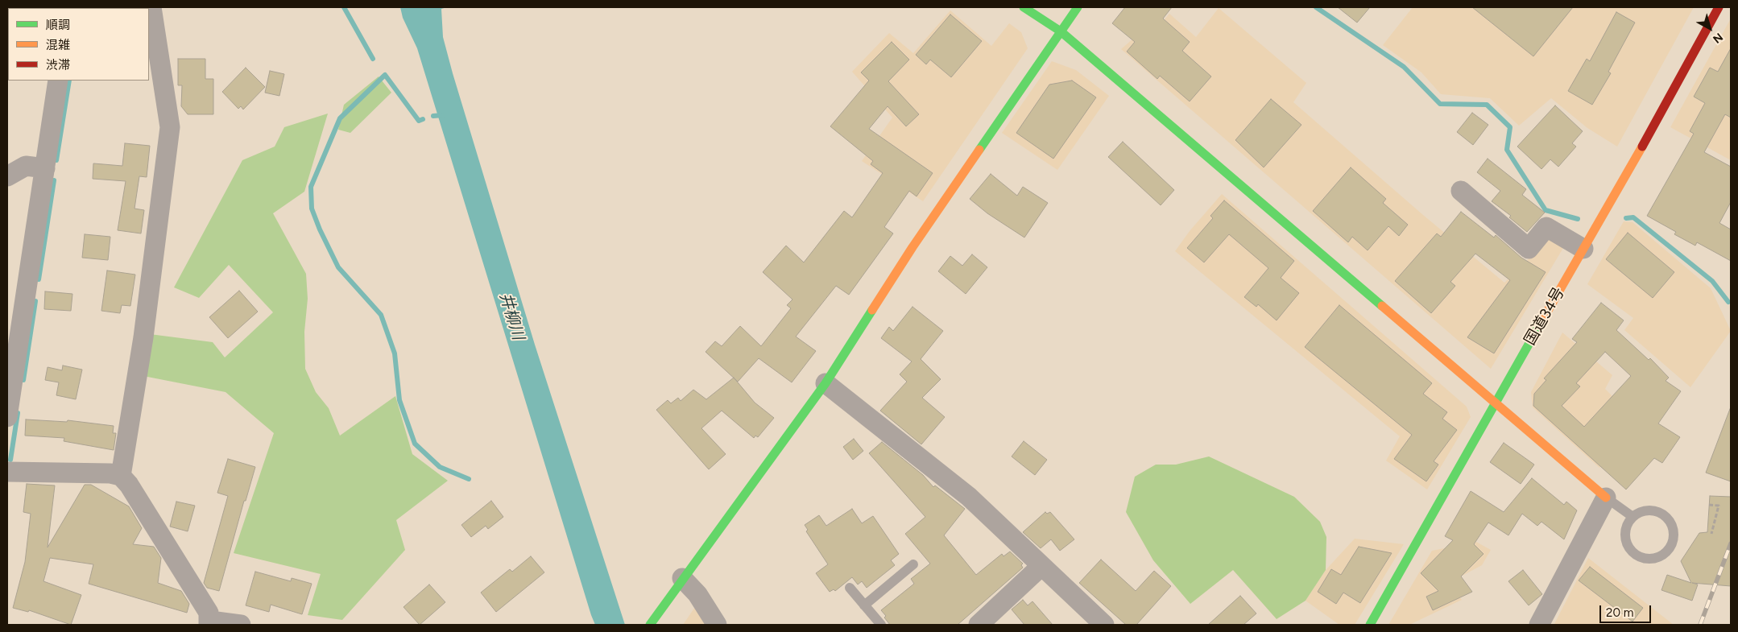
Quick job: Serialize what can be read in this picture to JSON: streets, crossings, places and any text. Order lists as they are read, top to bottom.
{
  "streets": {
    "main road": ["国道34号"]
  },
  "water": ["井柳川"],
  "legend": ["順調", "混雑", "渋滞"],
  "scale_bar": "20 m",
  "north": "bottom right"
}
